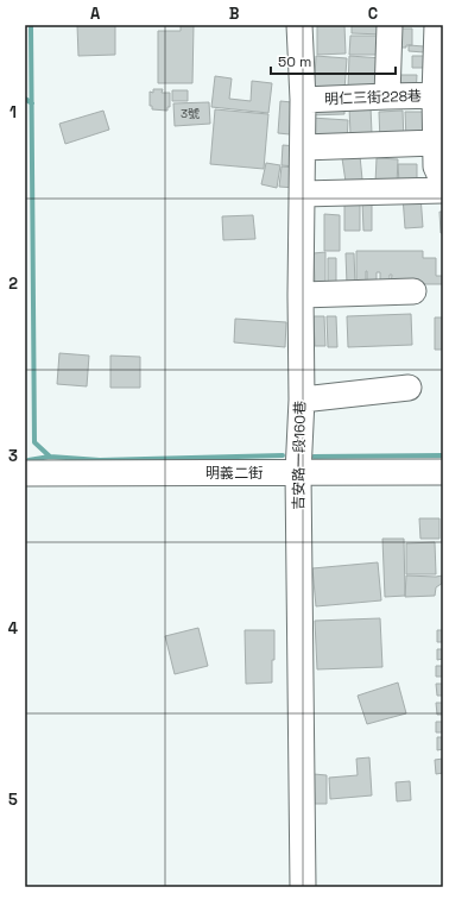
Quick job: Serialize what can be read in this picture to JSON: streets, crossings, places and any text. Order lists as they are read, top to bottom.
{
  "streets": {
    "street": ["明仁三街228巷", "吉安路一段160巷", "明義二街"]
  },
  "crossings": [
    ["明仁三街228巷", "吉安路一段160巷"],
    ["吉安路一段160巷", "明義二街"]
  ],
  "house_numbers": ["3號"],
  "scale_bar": "50 m",
  "grid": {
    "columns": ["A", "B", "C"],
    "rows": [
      "1",
      "2",
      "3",
      "4",
      "5"
    ]
  }
}
